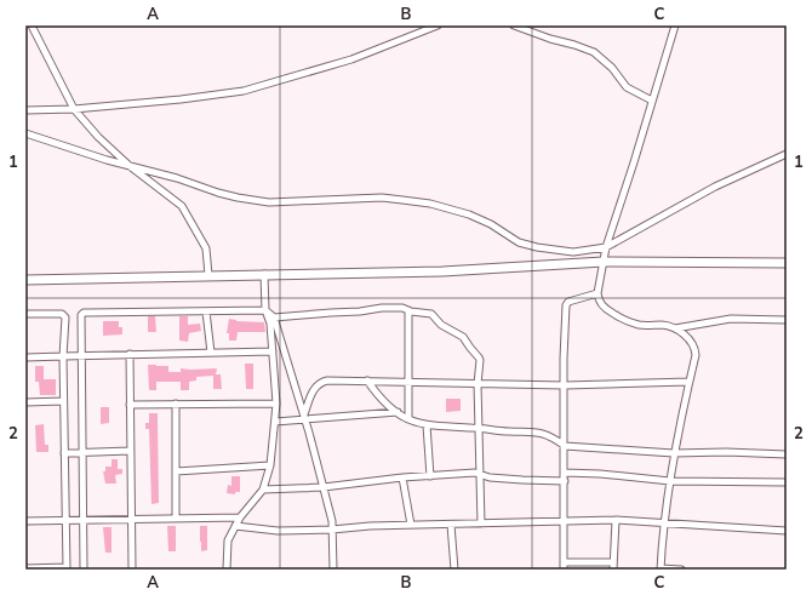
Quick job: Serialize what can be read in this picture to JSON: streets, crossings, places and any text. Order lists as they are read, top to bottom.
{
  "grid": {
    "columns": ["A", "B", "C"],
    "rows": ["1", "2"]
  }
}
